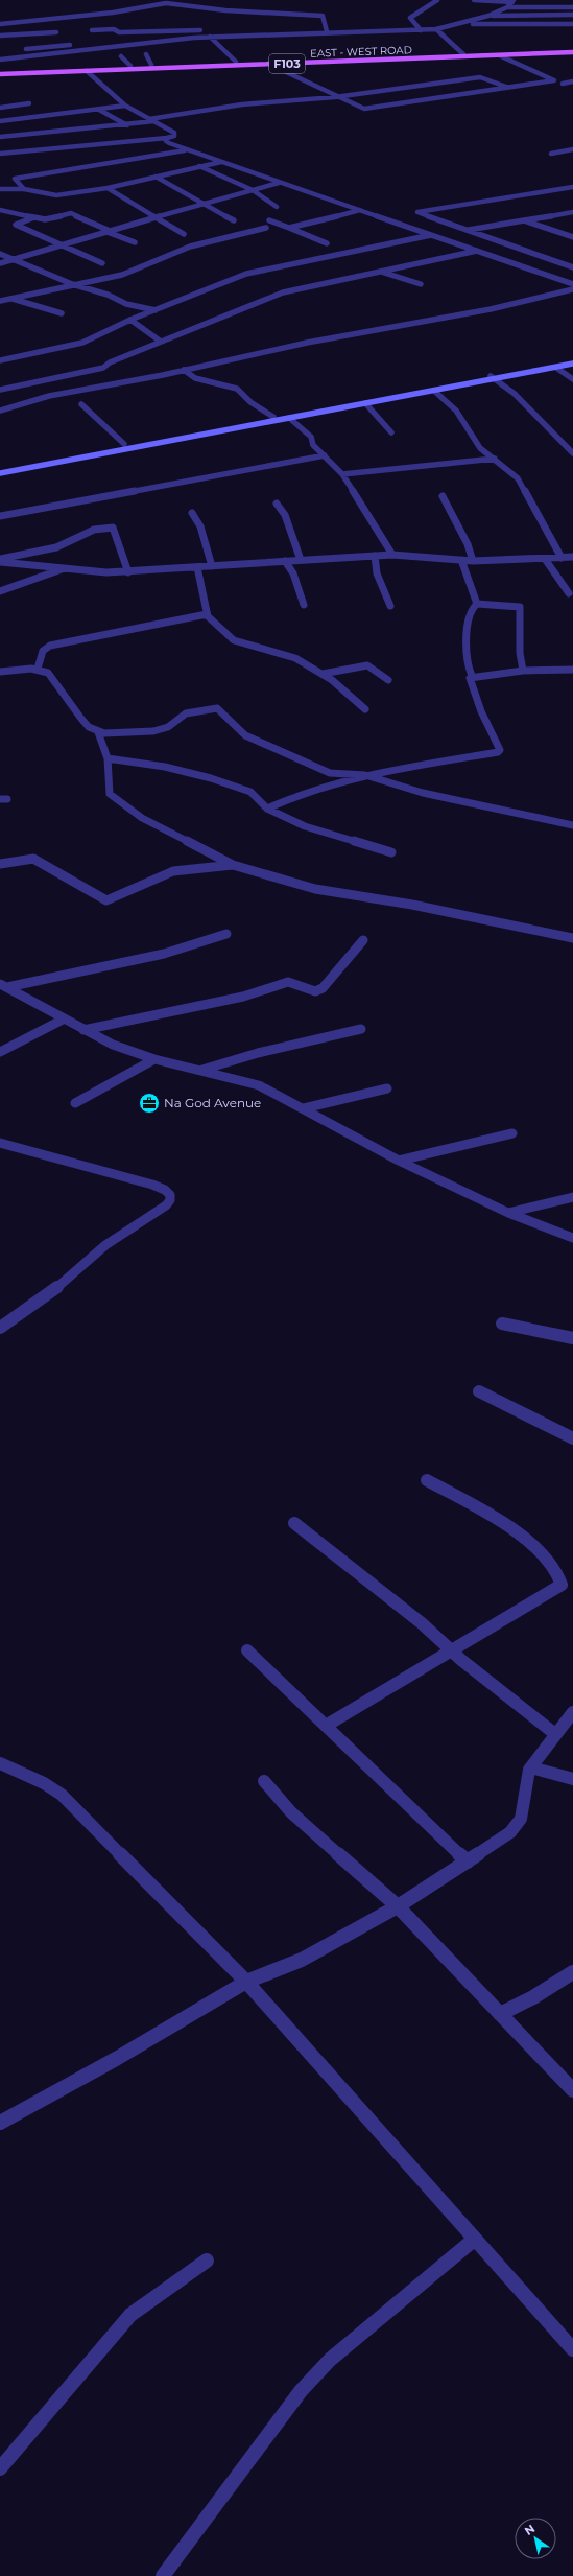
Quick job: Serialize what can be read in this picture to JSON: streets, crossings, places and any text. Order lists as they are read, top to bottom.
{
  "streets": {
    "main road": ["EAST - WEST ROAD", "F103"]
  },
  "places": {
    "office": ["Na God Avenue"]
  },
  "north": "top left"
}
